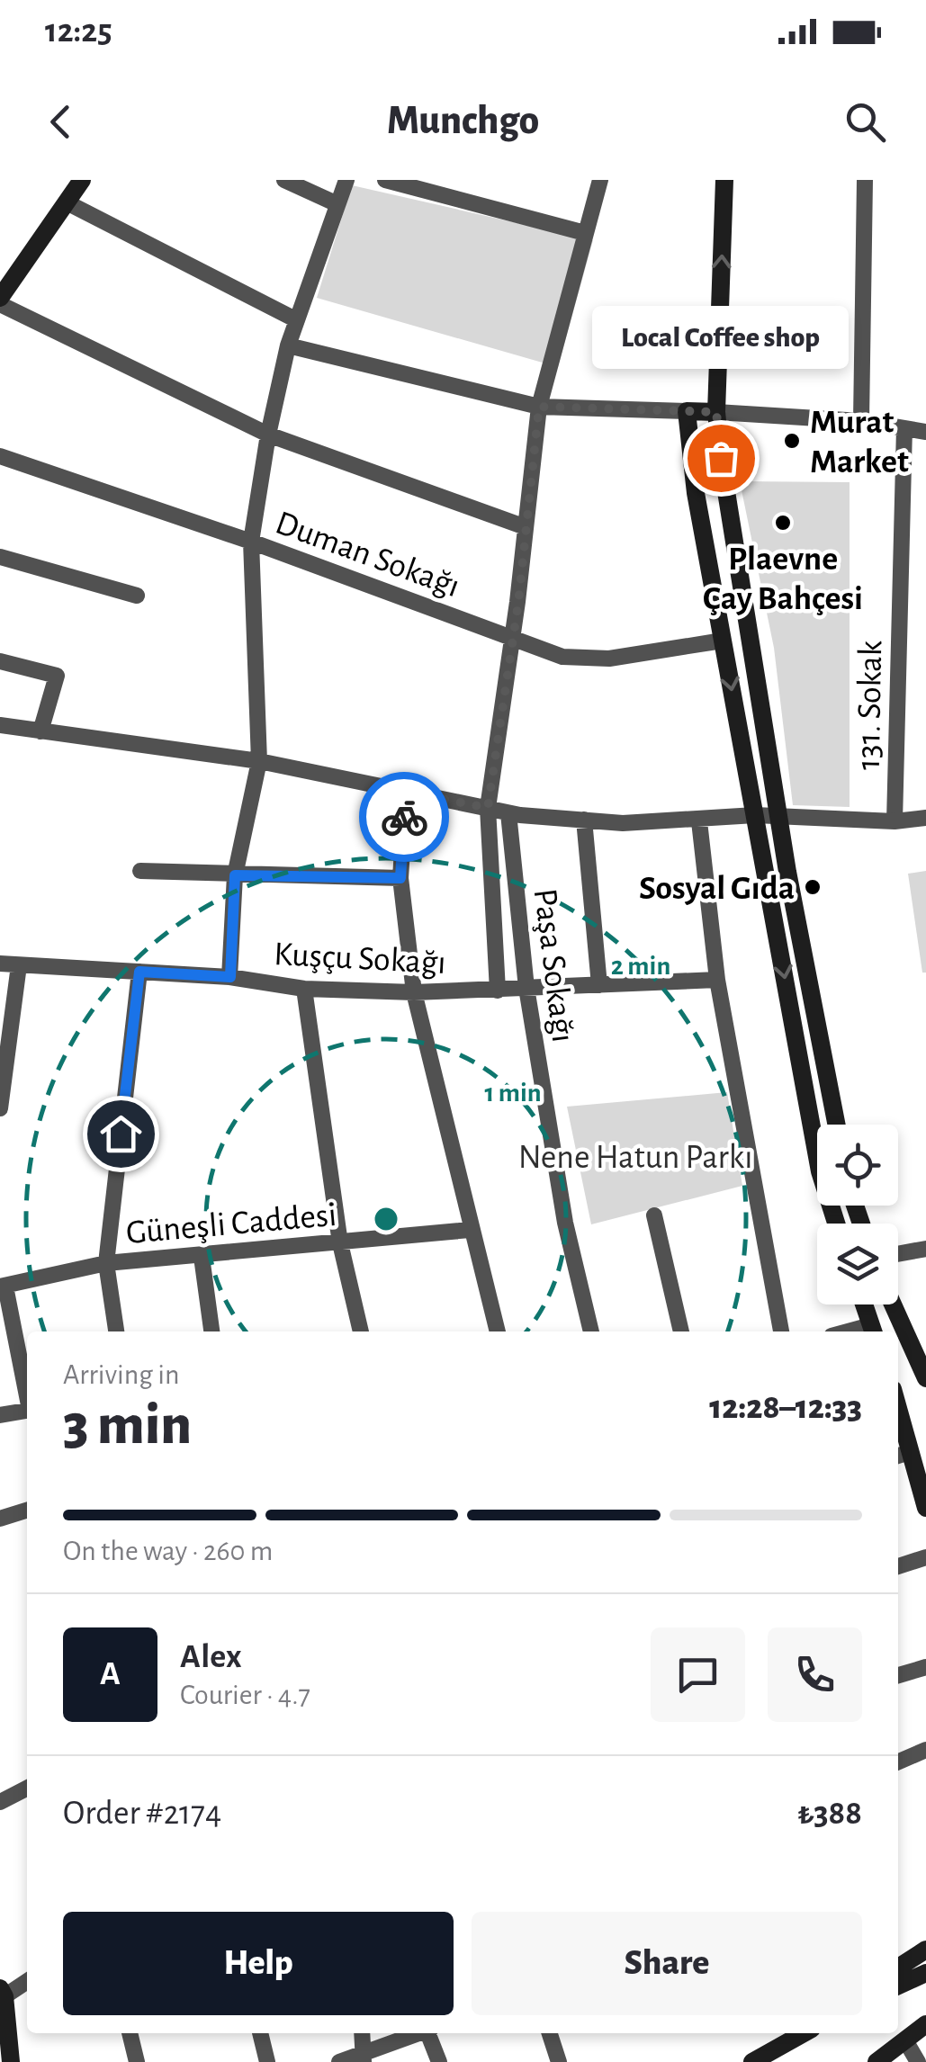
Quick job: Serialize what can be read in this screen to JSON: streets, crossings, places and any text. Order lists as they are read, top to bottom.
{
  "streets": {
    "street": [
      "Duman Sokağı",
      "131. Sokak",
      "Kuşçu Sokağı",
      "Paşa Sokağı",
      "Güneşli Caddesi"
    ]
  },
  "crossings": [
    ["Duman Sokağı", "Paşa Sokağı"],
    ["Kuşçu Sokağı", "Paşa Sokağı"]
  ],
  "parks": ["Nene Hatun Parkı"],
  "places": [
    "Murat Market",
    "Local Coffee shop",
    "Plaevne Çay Bahçesi",
    "Sosyal Gıda"
  ],
  "page": {
    "status": "12:25",
    "header": "Munchgo",
    "bubble": "Local Coffee shop",
    "heading": ["3 min", "Arriving in", "12:28–12:33"],
    "panel": [
      "Alex",
      "Courier · 4.7",
      "Order #2174",
      "₺388"
    ],
    "bar": "On the way · 260 m",
    "round": "A",
    "buttons": ["Help", "Share"]
  },
  "rings": ["2 min", "1 min"]
}
